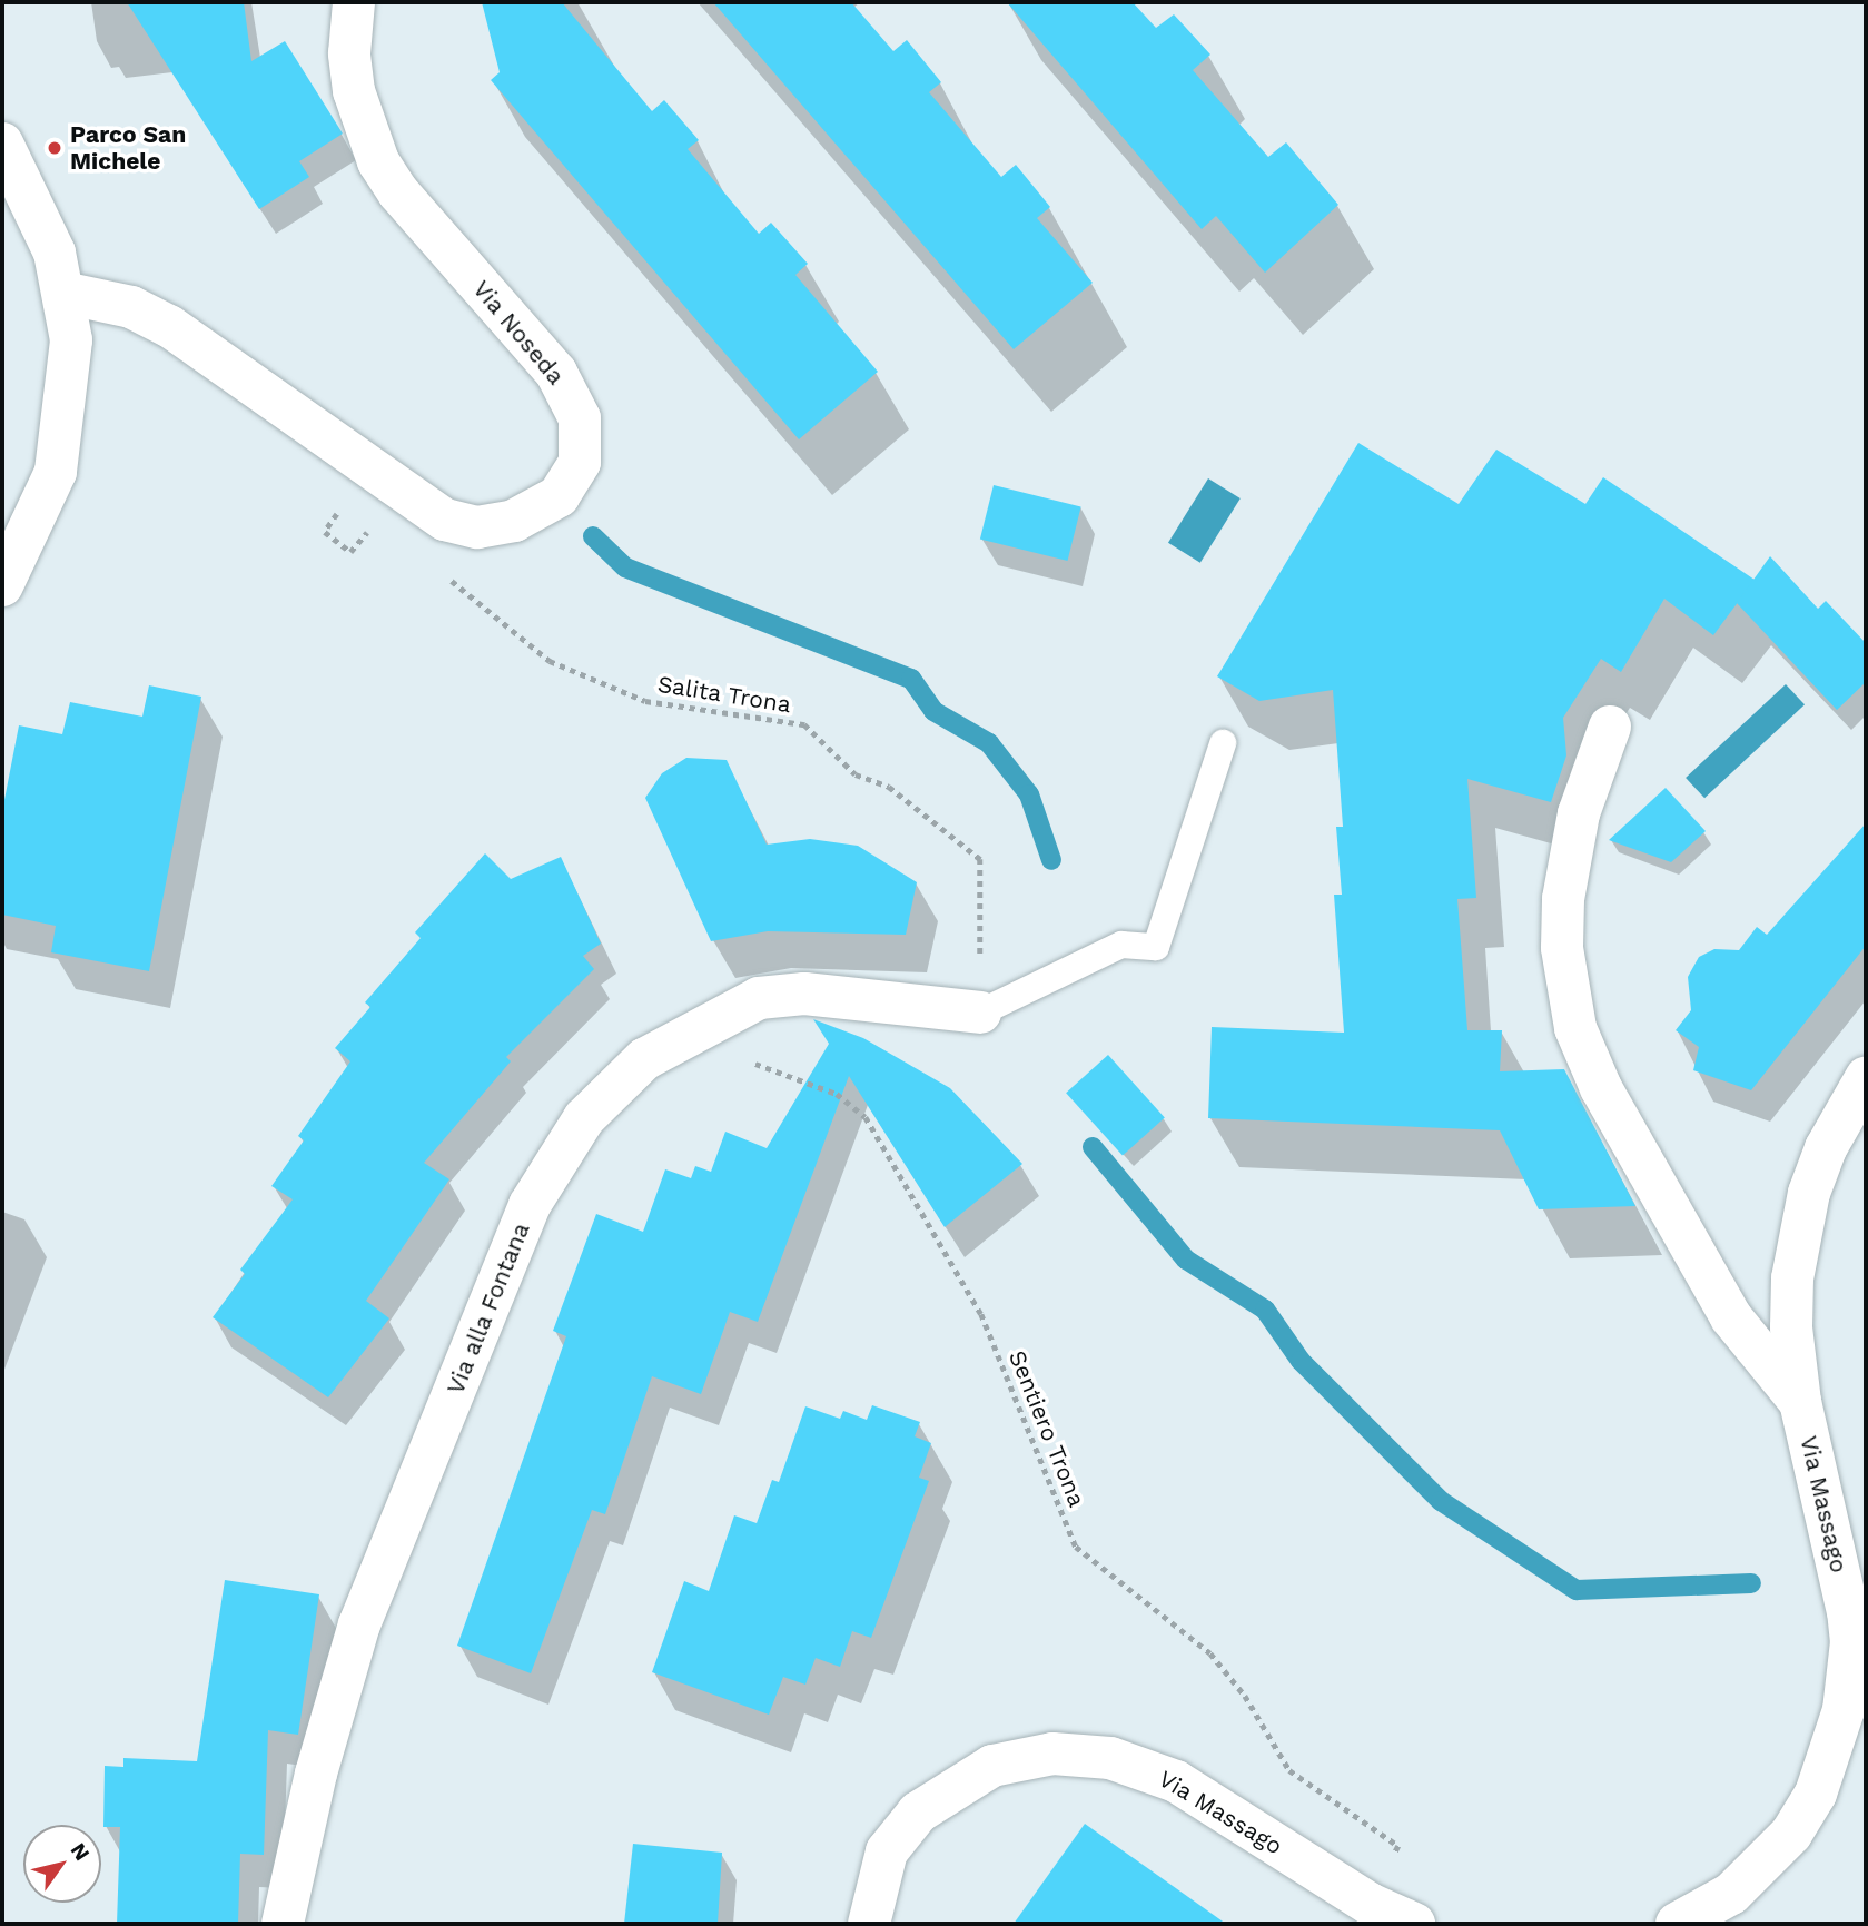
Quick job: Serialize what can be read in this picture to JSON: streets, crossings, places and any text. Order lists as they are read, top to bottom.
{
  "streets": {
    "street": ["Via Noseda", "Via alla Fontana", "Via Massago"],
    "path": ["Salita Trona", "Sentiero Trona"]
  },
  "crossings": [
    ["Salita Trona", "Via alla Fontana"],
    ["Via alla Fontana", "Sentiero Trona"]
  ],
  "places": ["Parco San Michele"],
  "north": "top right"
}
